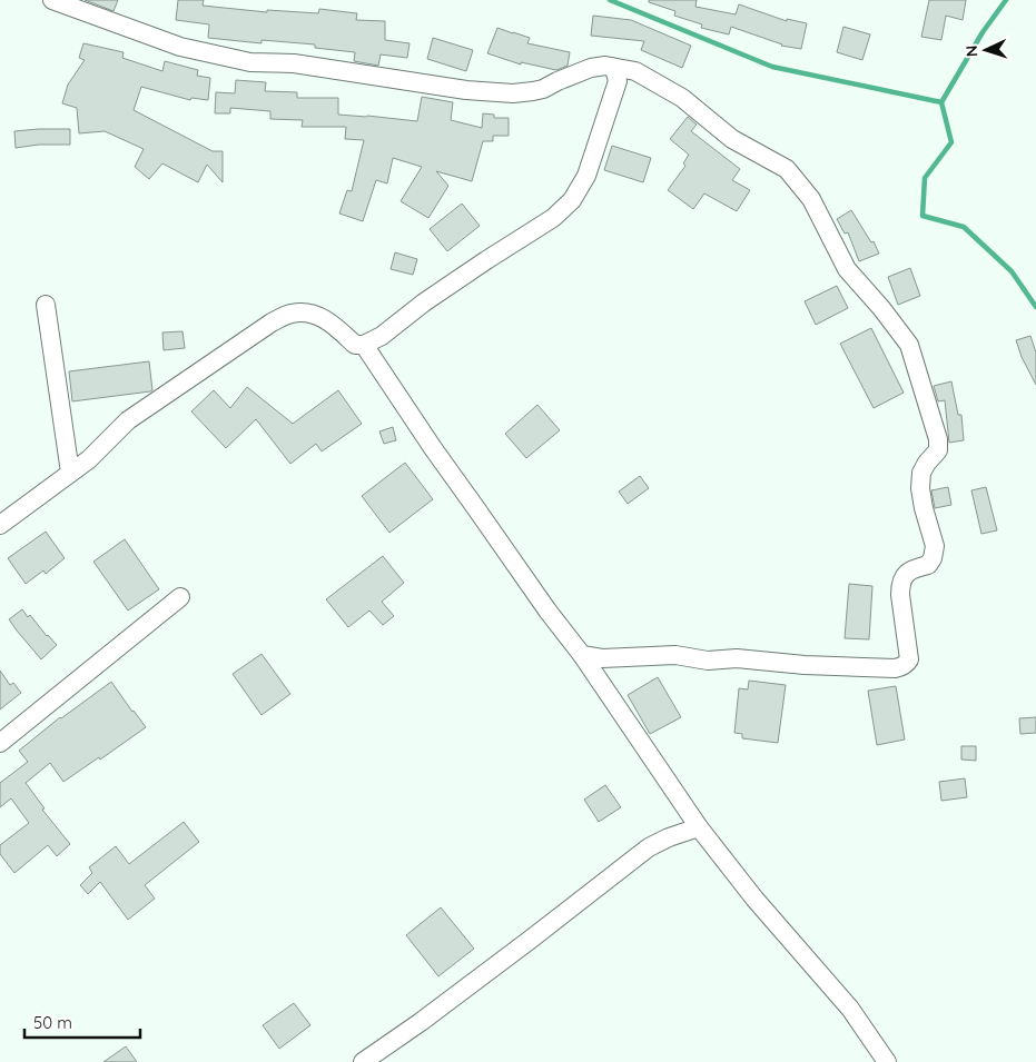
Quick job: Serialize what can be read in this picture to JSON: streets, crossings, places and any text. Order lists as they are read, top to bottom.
{
  "scale_bar": "50 m",
  "north": "left"
}
